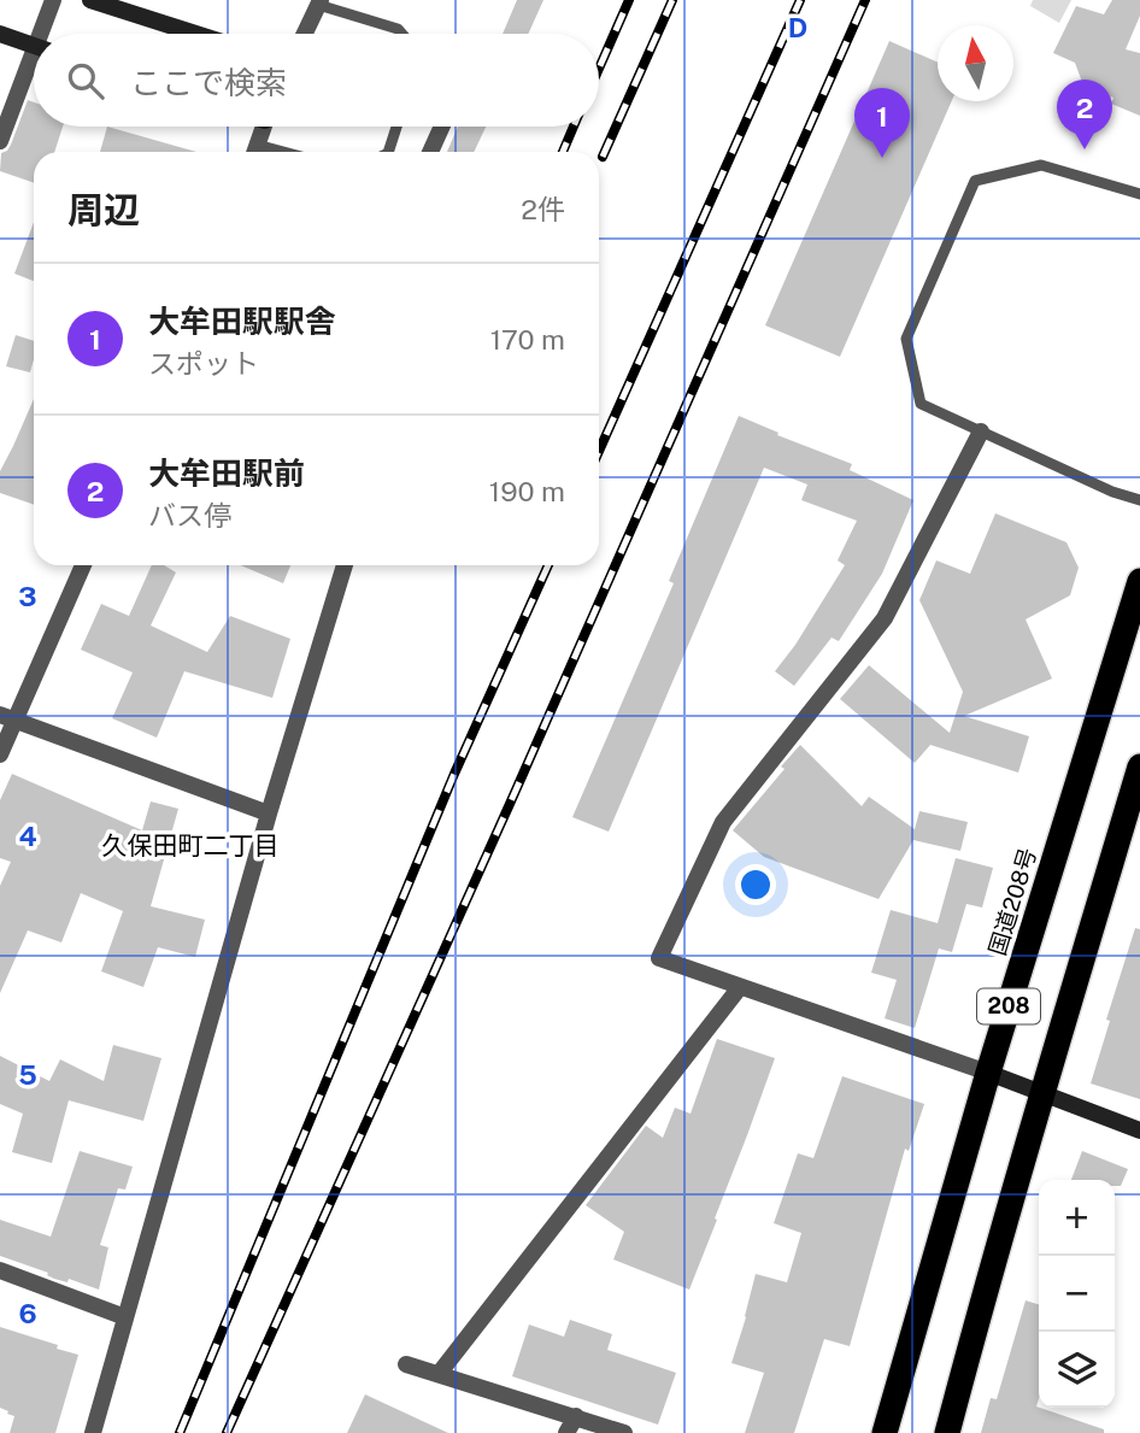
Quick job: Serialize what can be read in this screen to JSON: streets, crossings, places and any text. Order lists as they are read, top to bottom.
{
  "streets": {
    "highway": ["国道208号", "208"]
  },
  "districts": ["久保田町二丁目"],
  "north": "top",
  "page": {
    "search": "ここで検索",
    "pins": ["2", "1"],
    "heading": ["周辺", "2件"],
    "list": [
      {
        "mark": "1",
        "name": "大牟田駅駅舎",
        "note": "スポット",
        "value": "170 m"
      },
      {
        "mark": "2",
        "name": "大牟田駅前",
        "note": "バス停",
        "value": "190 m"
      }
    ],
    "map_buttons": ["+", "−"]
  },
  "grid": {
    "columns": ["D"],
    "rows": [
      "3",
      "4",
      "5",
      "6"
    ]
  }
}
